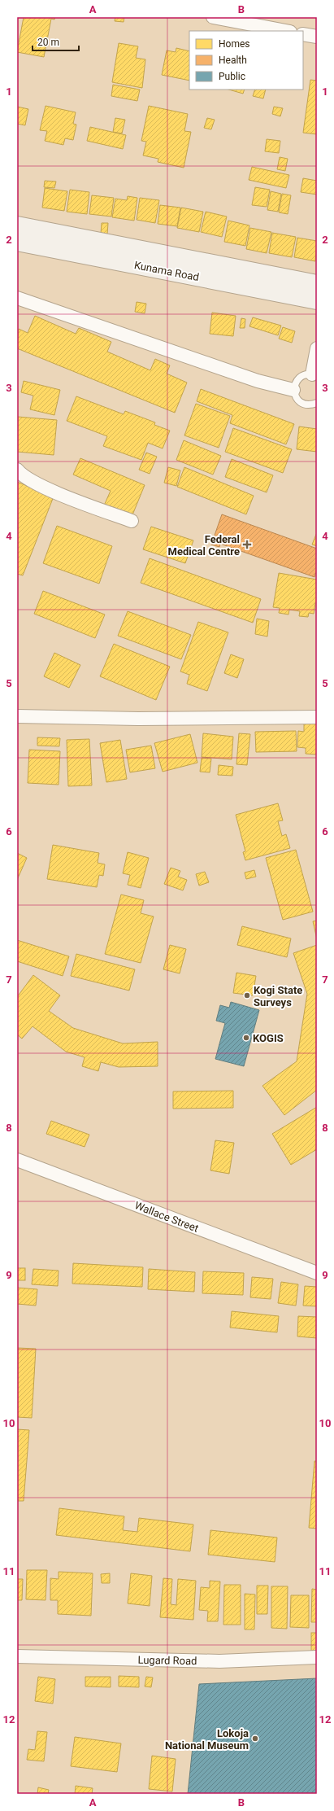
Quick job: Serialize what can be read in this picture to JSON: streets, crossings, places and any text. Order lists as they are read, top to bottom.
{
  "streets": {
    "main road": ["Kunama Road"],
    "street": ["Wallace Street", "Lugard Road"]
  },
  "places": {
    "health": ["Federal Medical Centre"],
    "other": ["Kogi State Surveys", "KOGIS", "Lokoja National Museum"]
  },
  "legend": ["Homes", "Health", "Public"],
  "scale_bar": "20 m",
  "grid": {
    "columns": ["A", "B"],
    "rows": [
      "1",
      "2",
      "3",
      "4",
      "5",
      "6",
      "7",
      "8",
      "9",
      "10",
      "11",
      "12"
    ]
  }
}
